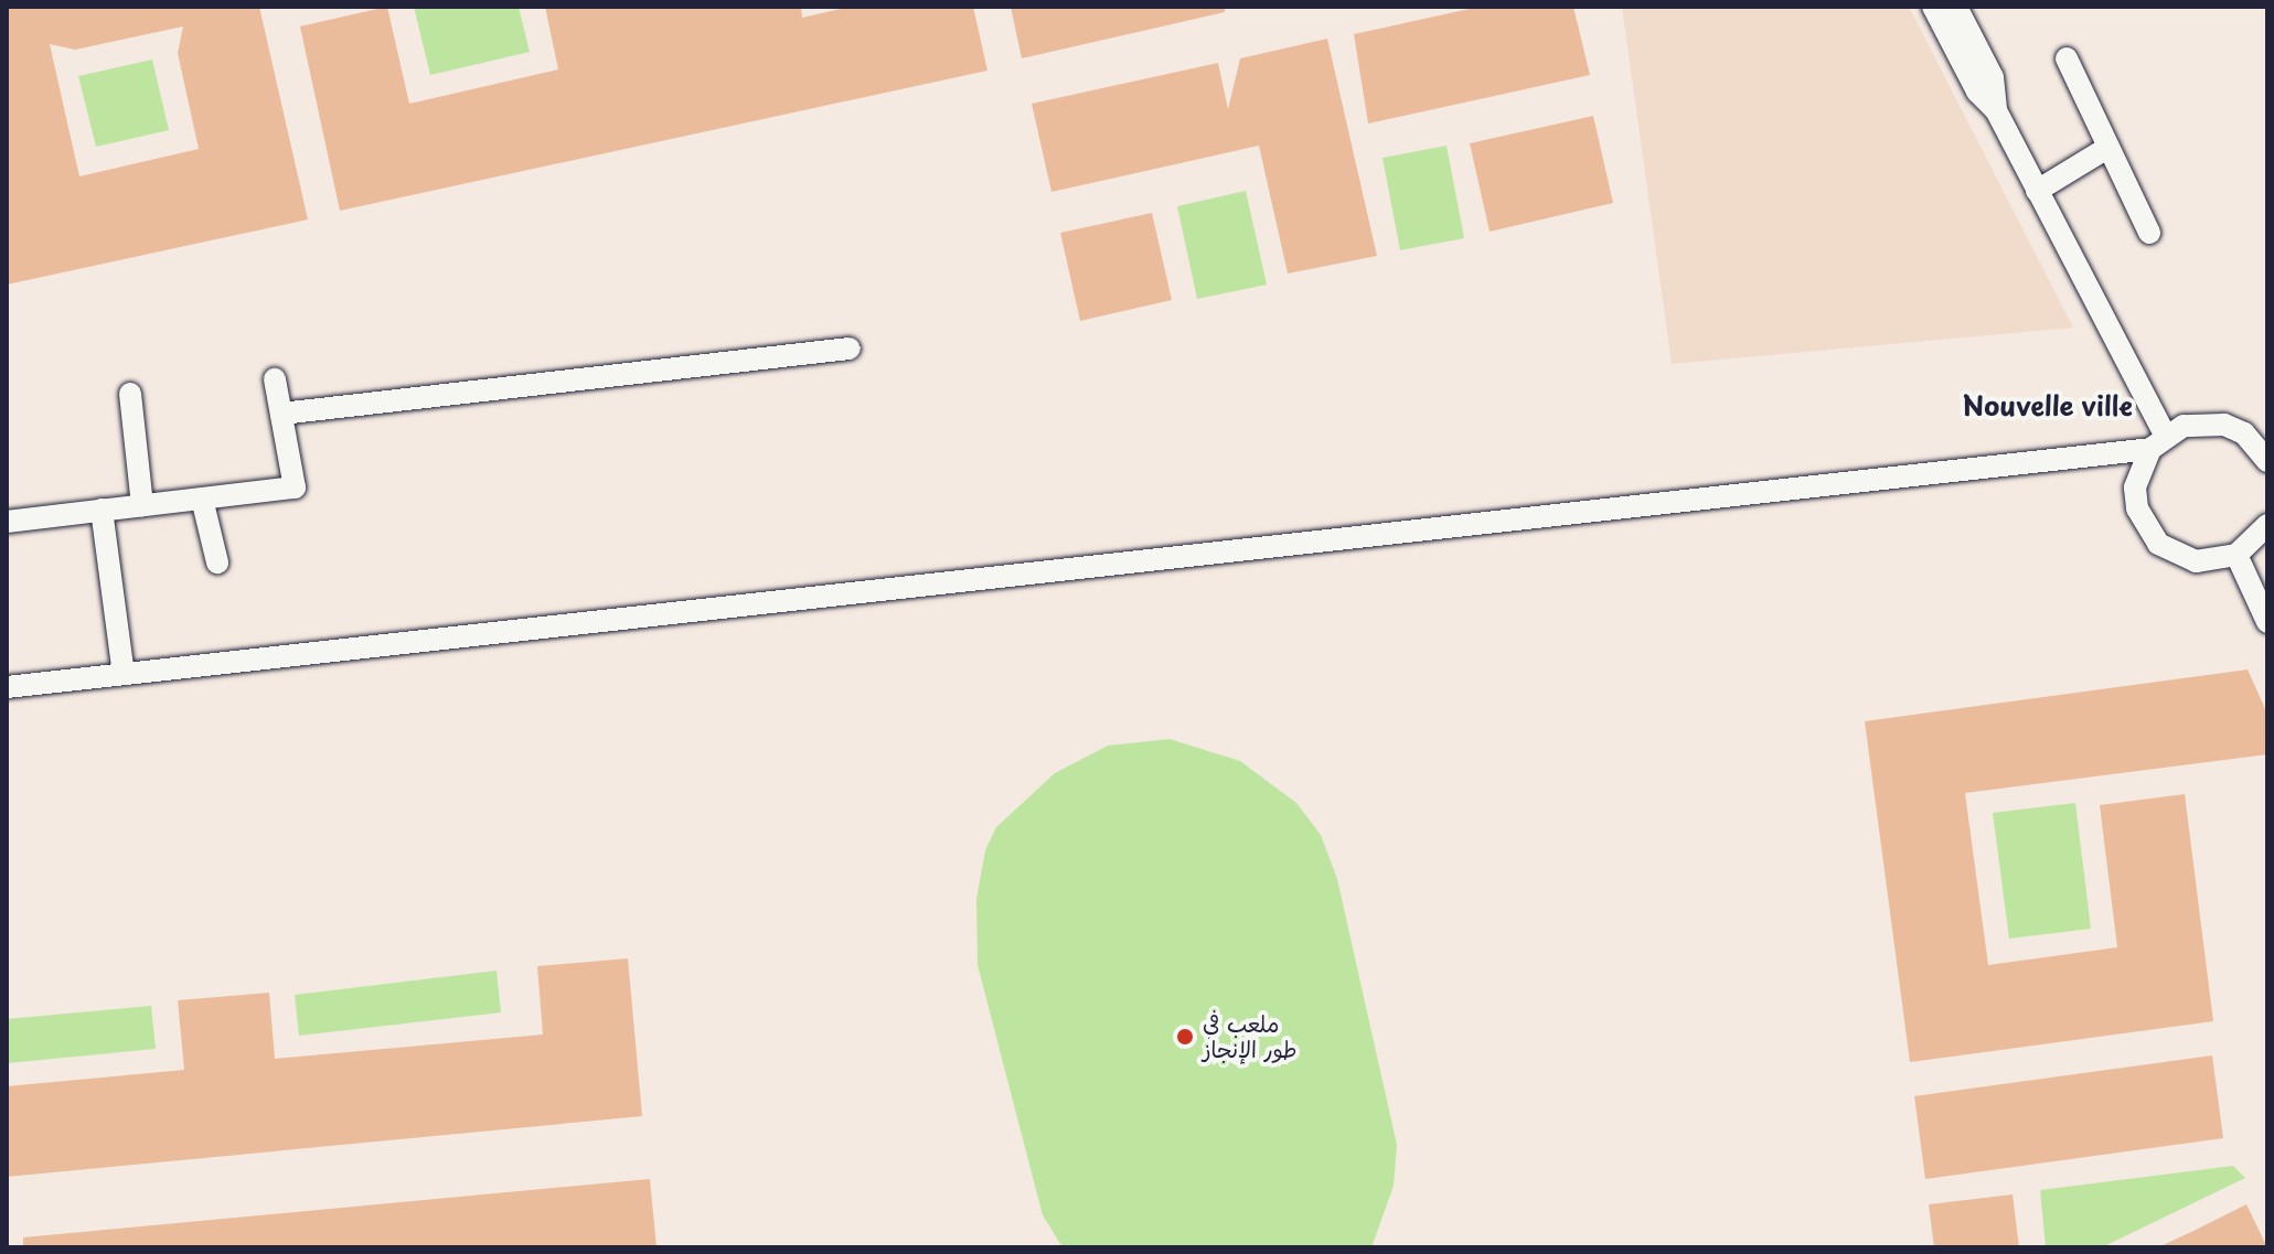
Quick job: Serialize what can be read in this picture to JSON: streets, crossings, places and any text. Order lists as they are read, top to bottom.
{
  "districts": ["Nouvelle ville"],
  "places": ["ملعب في طور الإنجاز"]
}
